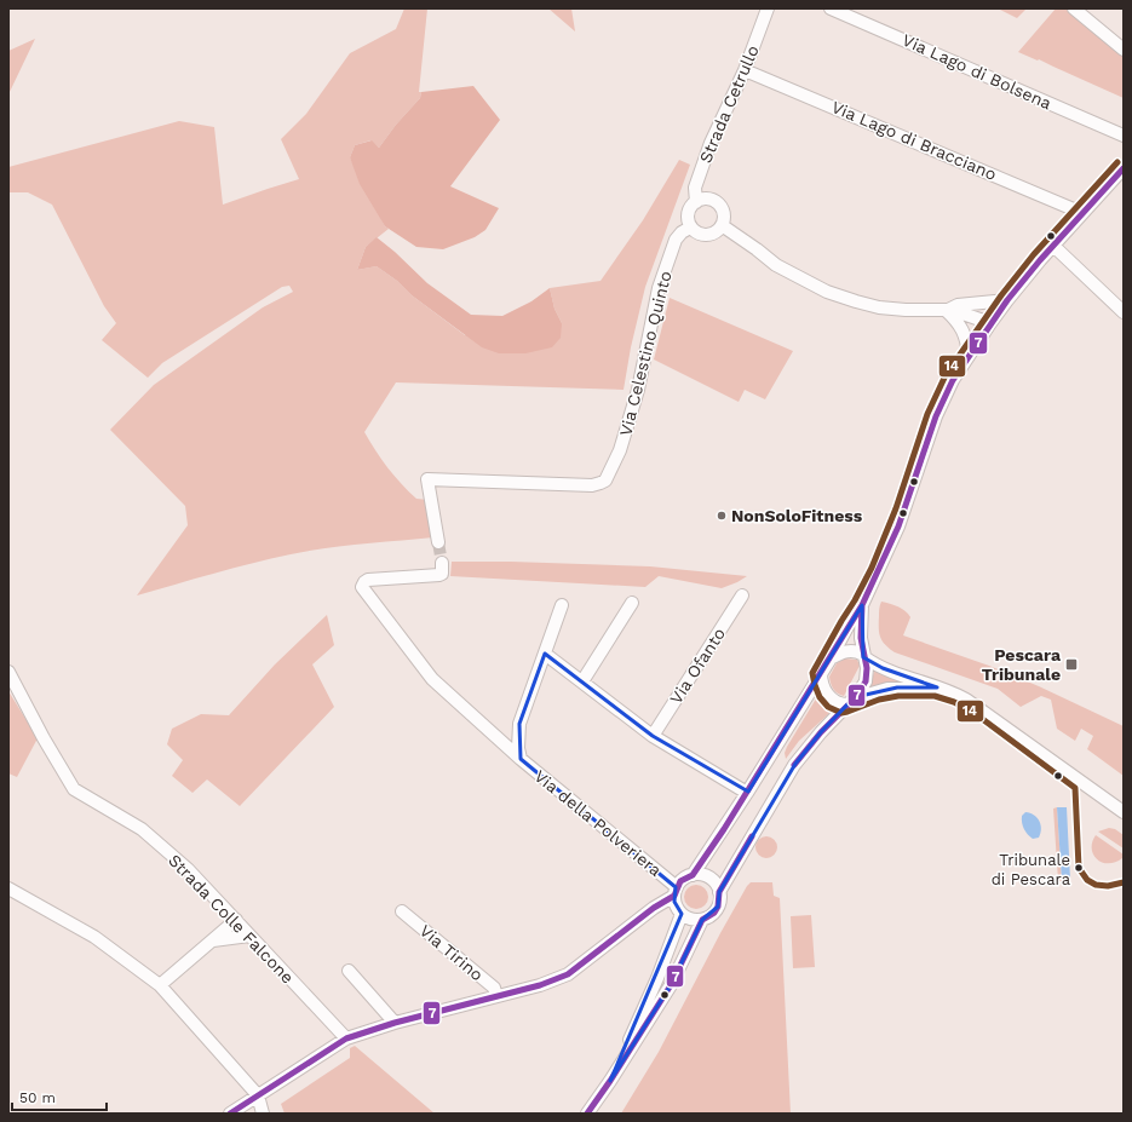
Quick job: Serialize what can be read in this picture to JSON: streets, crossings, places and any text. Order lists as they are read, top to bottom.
{
  "streets": {
    "street": [
      "Via Lago di Bolsena",
      "Strada Cetrullo",
      "Via Lago di Bracciano",
      "Via Celestino Quinto",
      "Via Ofanto",
      "Via della Polveriera",
      "Strada Colle Falcone",
      "Via Tirino"
    ]
  },
  "crossings": [
    ["Strada Cetrullo", "Via Lago di Bracciano"],
    ["Strada Cetrullo", "Via Celestino Quinto"],
    ["Via della Polveriera", "Via Tirino"],
    ["Strada Colle Falcone", "Via Tirino"]
  ],
  "places": {
    "other": ["NonSoloFitness", "Tribunale di Pescara"],
    "transit": ["Pescara Tribunale"]
  },
  "lines": ["transit line 14", "transit line 7"],
  "scale_bar": "50 m"
}
